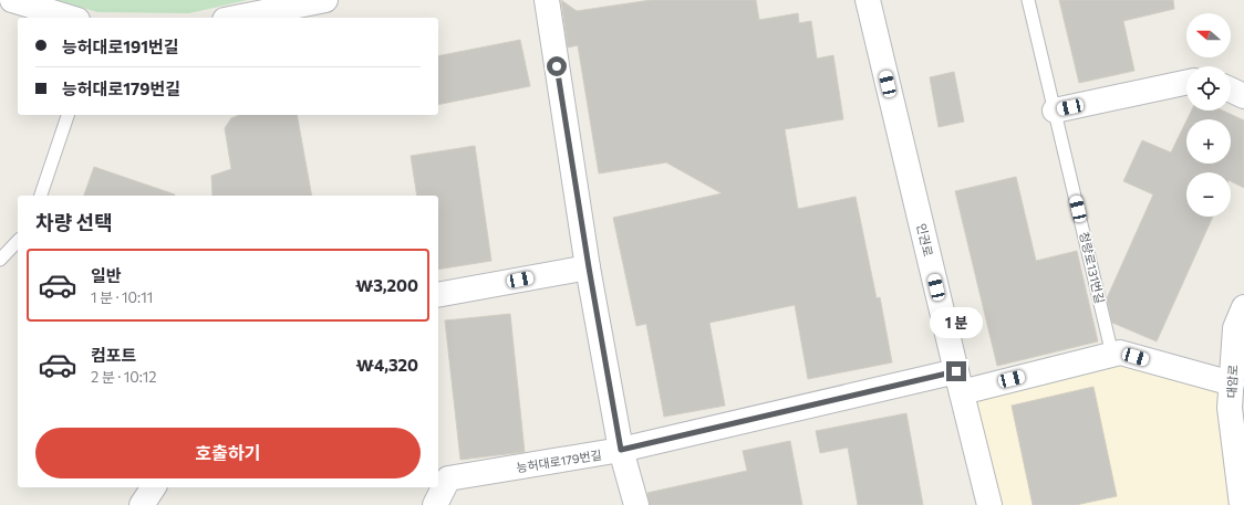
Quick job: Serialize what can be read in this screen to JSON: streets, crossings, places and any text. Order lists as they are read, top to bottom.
{
  "streets": {
    "street": ["인권로", "대암로", "능허대로179번길"],
    "lane": ["청량로131번길"]
  },
  "crossings": [
    ["인권로", "능허대로179번길"],
    ["청량로131번길", "능허대로179번길"],
    ["대암로", "능허대로179번길"]
  ],
  "north": "left",
  "page": {
    "map_buttons": ["+", "−"],
    "banner": ["능허대로191번길", "능허대로179번길"],
    "heading": "차량 선택",
    "list": [
      {
        "name": "일반",
        "note": "1 분 · 10:11",
        "value": "₩3,200"
      },
      {
        "name": "컴포트",
        "note": "2 분 · 10:12",
        "value": "₩4,320"
      }
    ],
    "bubble": "1 분",
    "buttons": "호출하기"
  }
}
